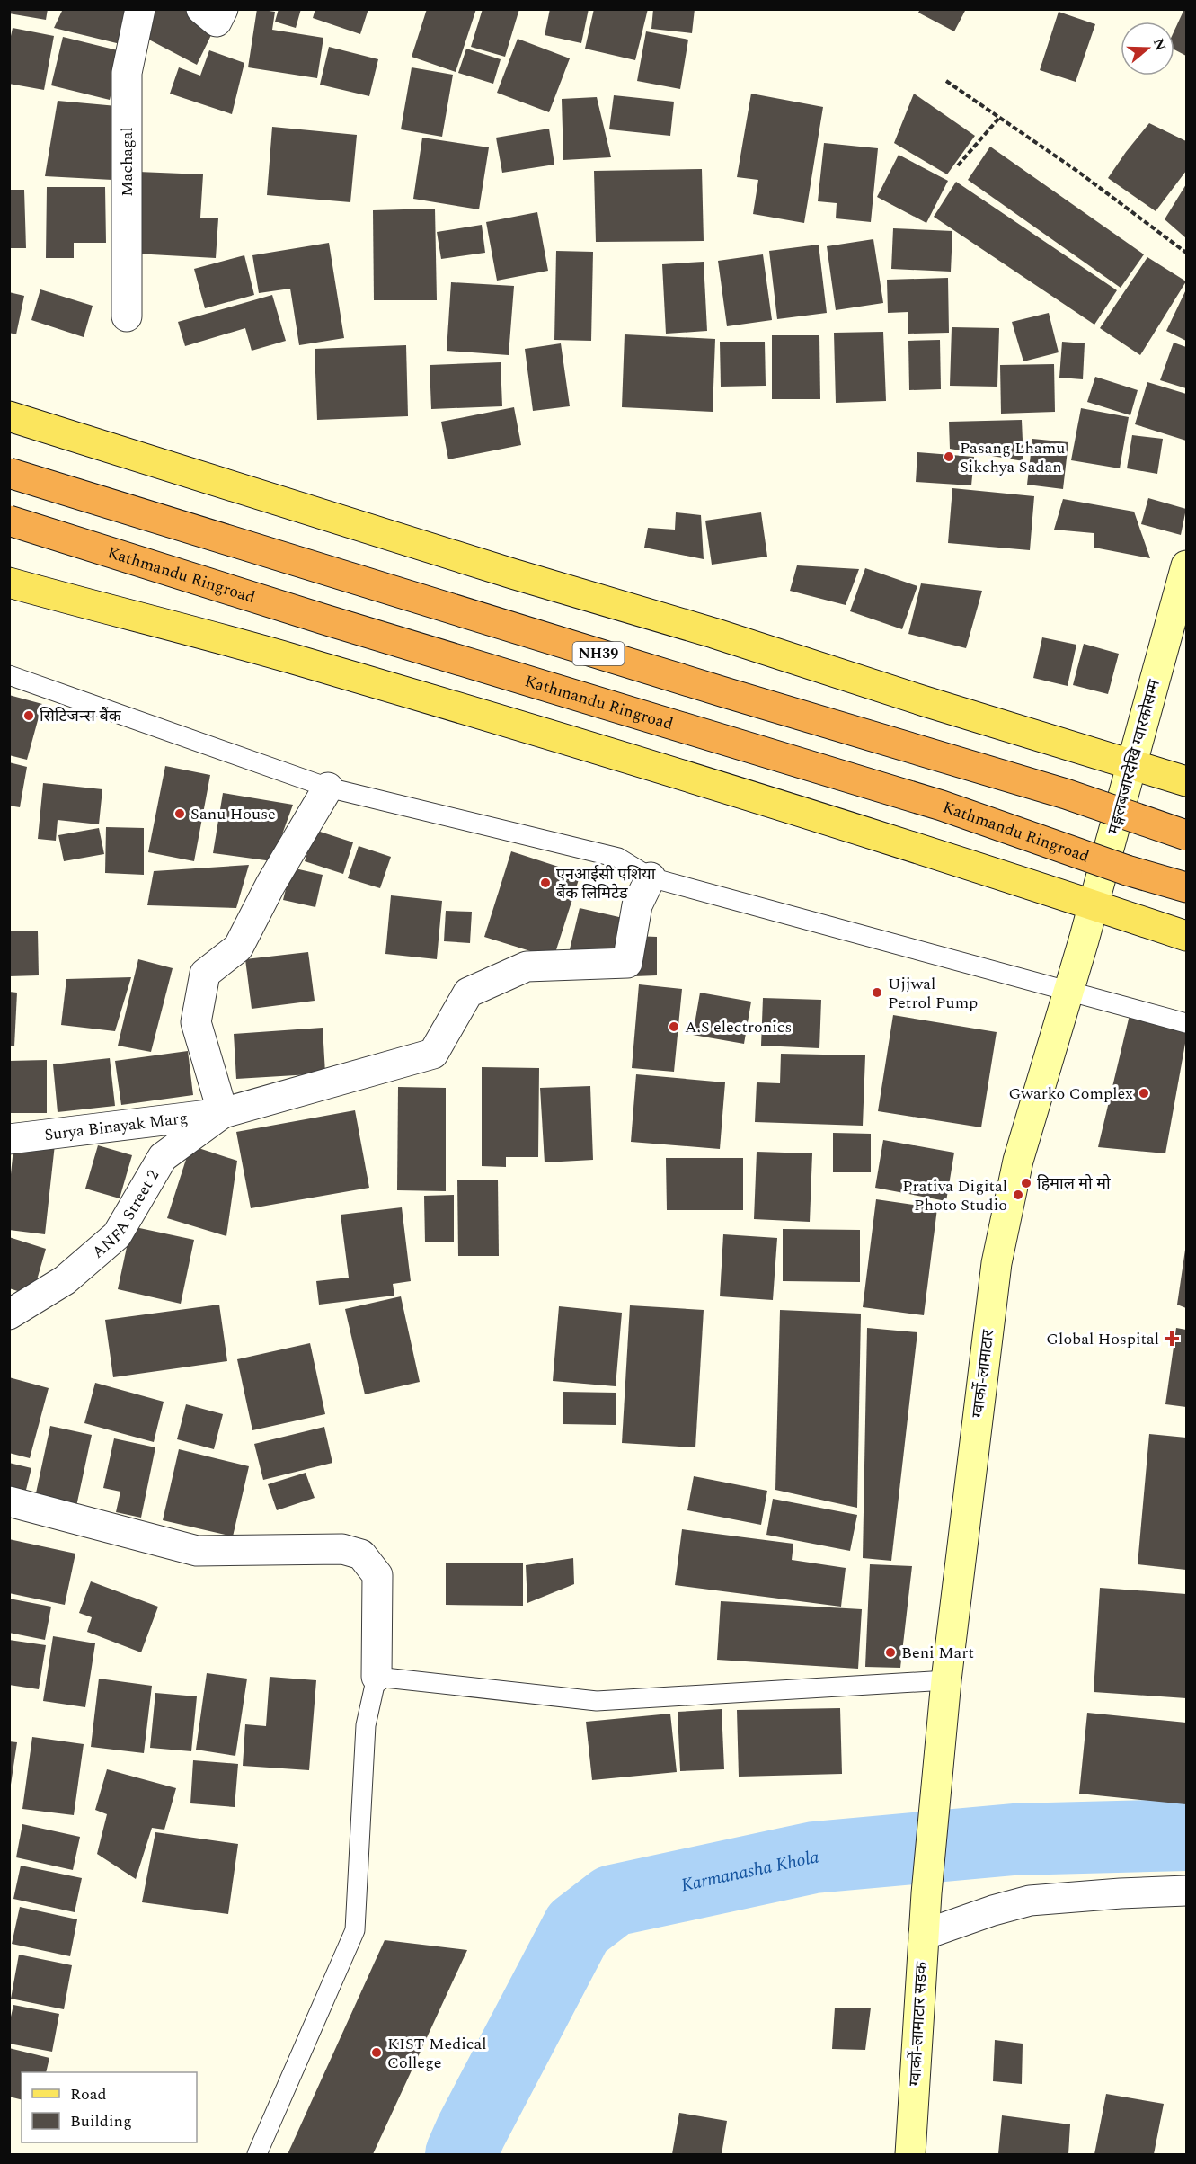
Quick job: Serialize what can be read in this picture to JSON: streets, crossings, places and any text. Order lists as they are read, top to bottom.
{
  "streets": {
    "highway": ["Kathmandu Ringroad", "NH39"],
    "main road": ["मङ्गलबजारदेखि ग्वारकोसम्म", "ग्वार्को-लामाटार", "ग्वार्को-लामाटार सडक"],
    "street": ["Machagal", "Surya Binayak Marg", "ANFA Street 2"]
  },
  "crossings": [
    ["मङ्गलबजारदेखि ग्वारकोसम्म", "ग्वार्को-लामाटार"],
    ["Surya Binayak Marg", "ANFA Street 2"],
    ["ग्वार्को-लामाटार", "ग्वार्को-लामाटार सडक"]
  ],
  "water": ["Karmanasha Khola"],
  "places": {
    "other": [
      "Pasang Lhamu Sikchya Sadan",
      "सिटिजन्स बैंक",
      "Sanu House",
      "एनआईसी एशिया बैंक लिमिटेड",
      "Ujjwal Petrol Pump",
      "A.S electronics",
      "Gwarko Complex",
      "हिमाल मो मो",
      "Prativa Digital Photo Studio",
      "Beni Mart",
      "KIST Medical College"
    ],
    "health": ["Global Hospital"]
  },
  "legend": ["Road", "Building"],
  "north": "right"
}
